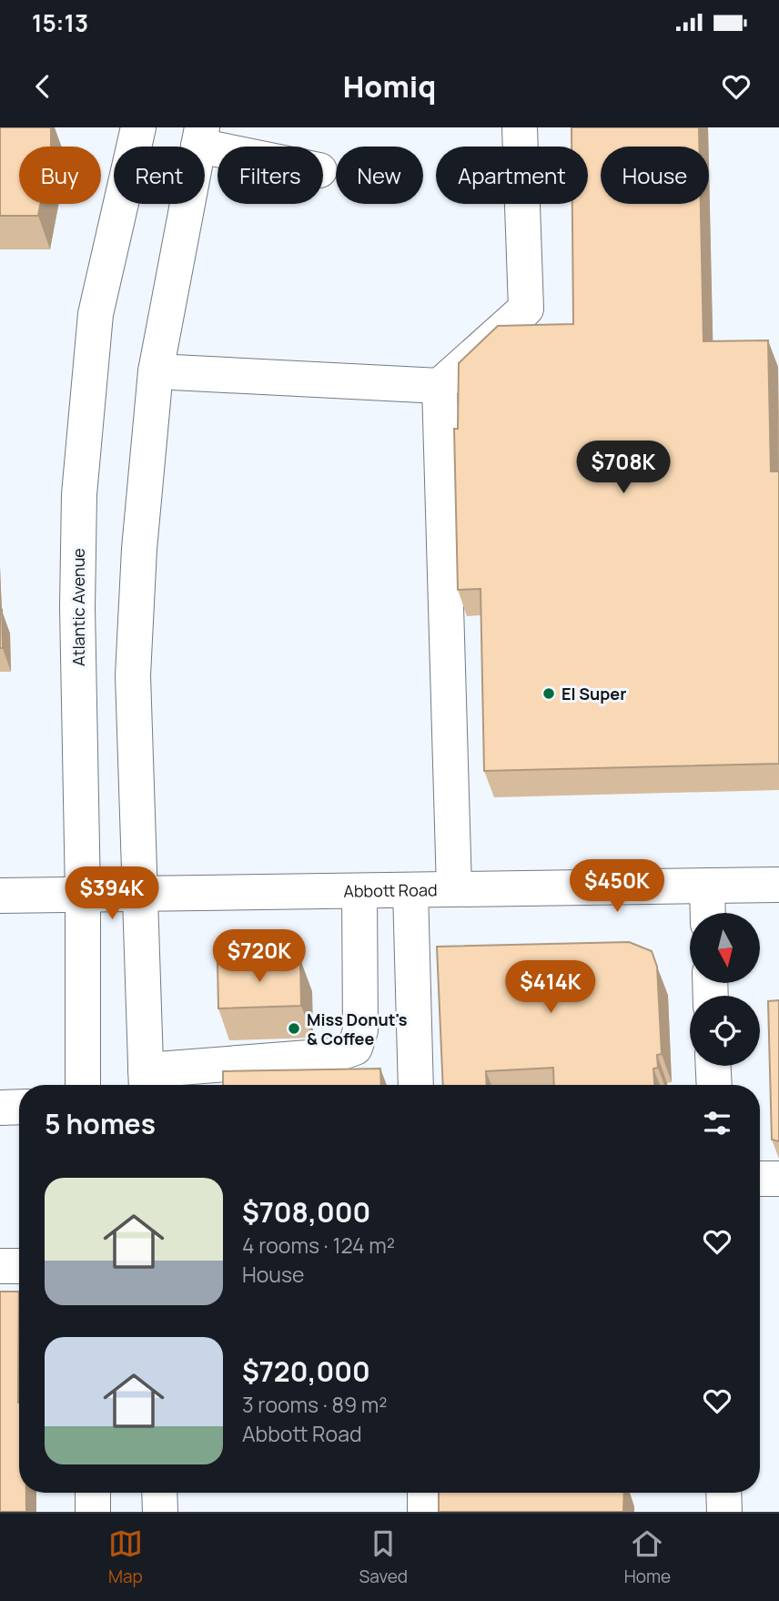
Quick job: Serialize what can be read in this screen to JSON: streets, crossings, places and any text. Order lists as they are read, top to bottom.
{
  "streets": {
    "main road": ["Atlantic Avenue", "Abbott Road"]
  },
  "crossings": [
    ["Atlantic Avenue", "Abbott Road"]
  ],
  "places": ["El Super", "Miss Donut's & Coffee"],
  "north": "bottom",
  "page": {
    "status": "15:13",
    "header": "Homiq",
    "chip": [
      "Buy",
      "Rent",
      "Filters",
      "New",
      "Apartment",
      "House"
    ],
    "price": [
      "$708K",
      "$450K",
      "$394K",
      "$720K",
      "$414K"
    ],
    "heading": "5 homes",
    "list": [
      {
        "name": "$708,000",
        "note": "4 rooms · 124 m² · House"
      },
      {
        "name": "$720,000",
        "note": "3 rooms · 89 m² · Abbott Road"
      }
    ],
    "tabs": ["Map", "Saved", "Home"]
  }
}
